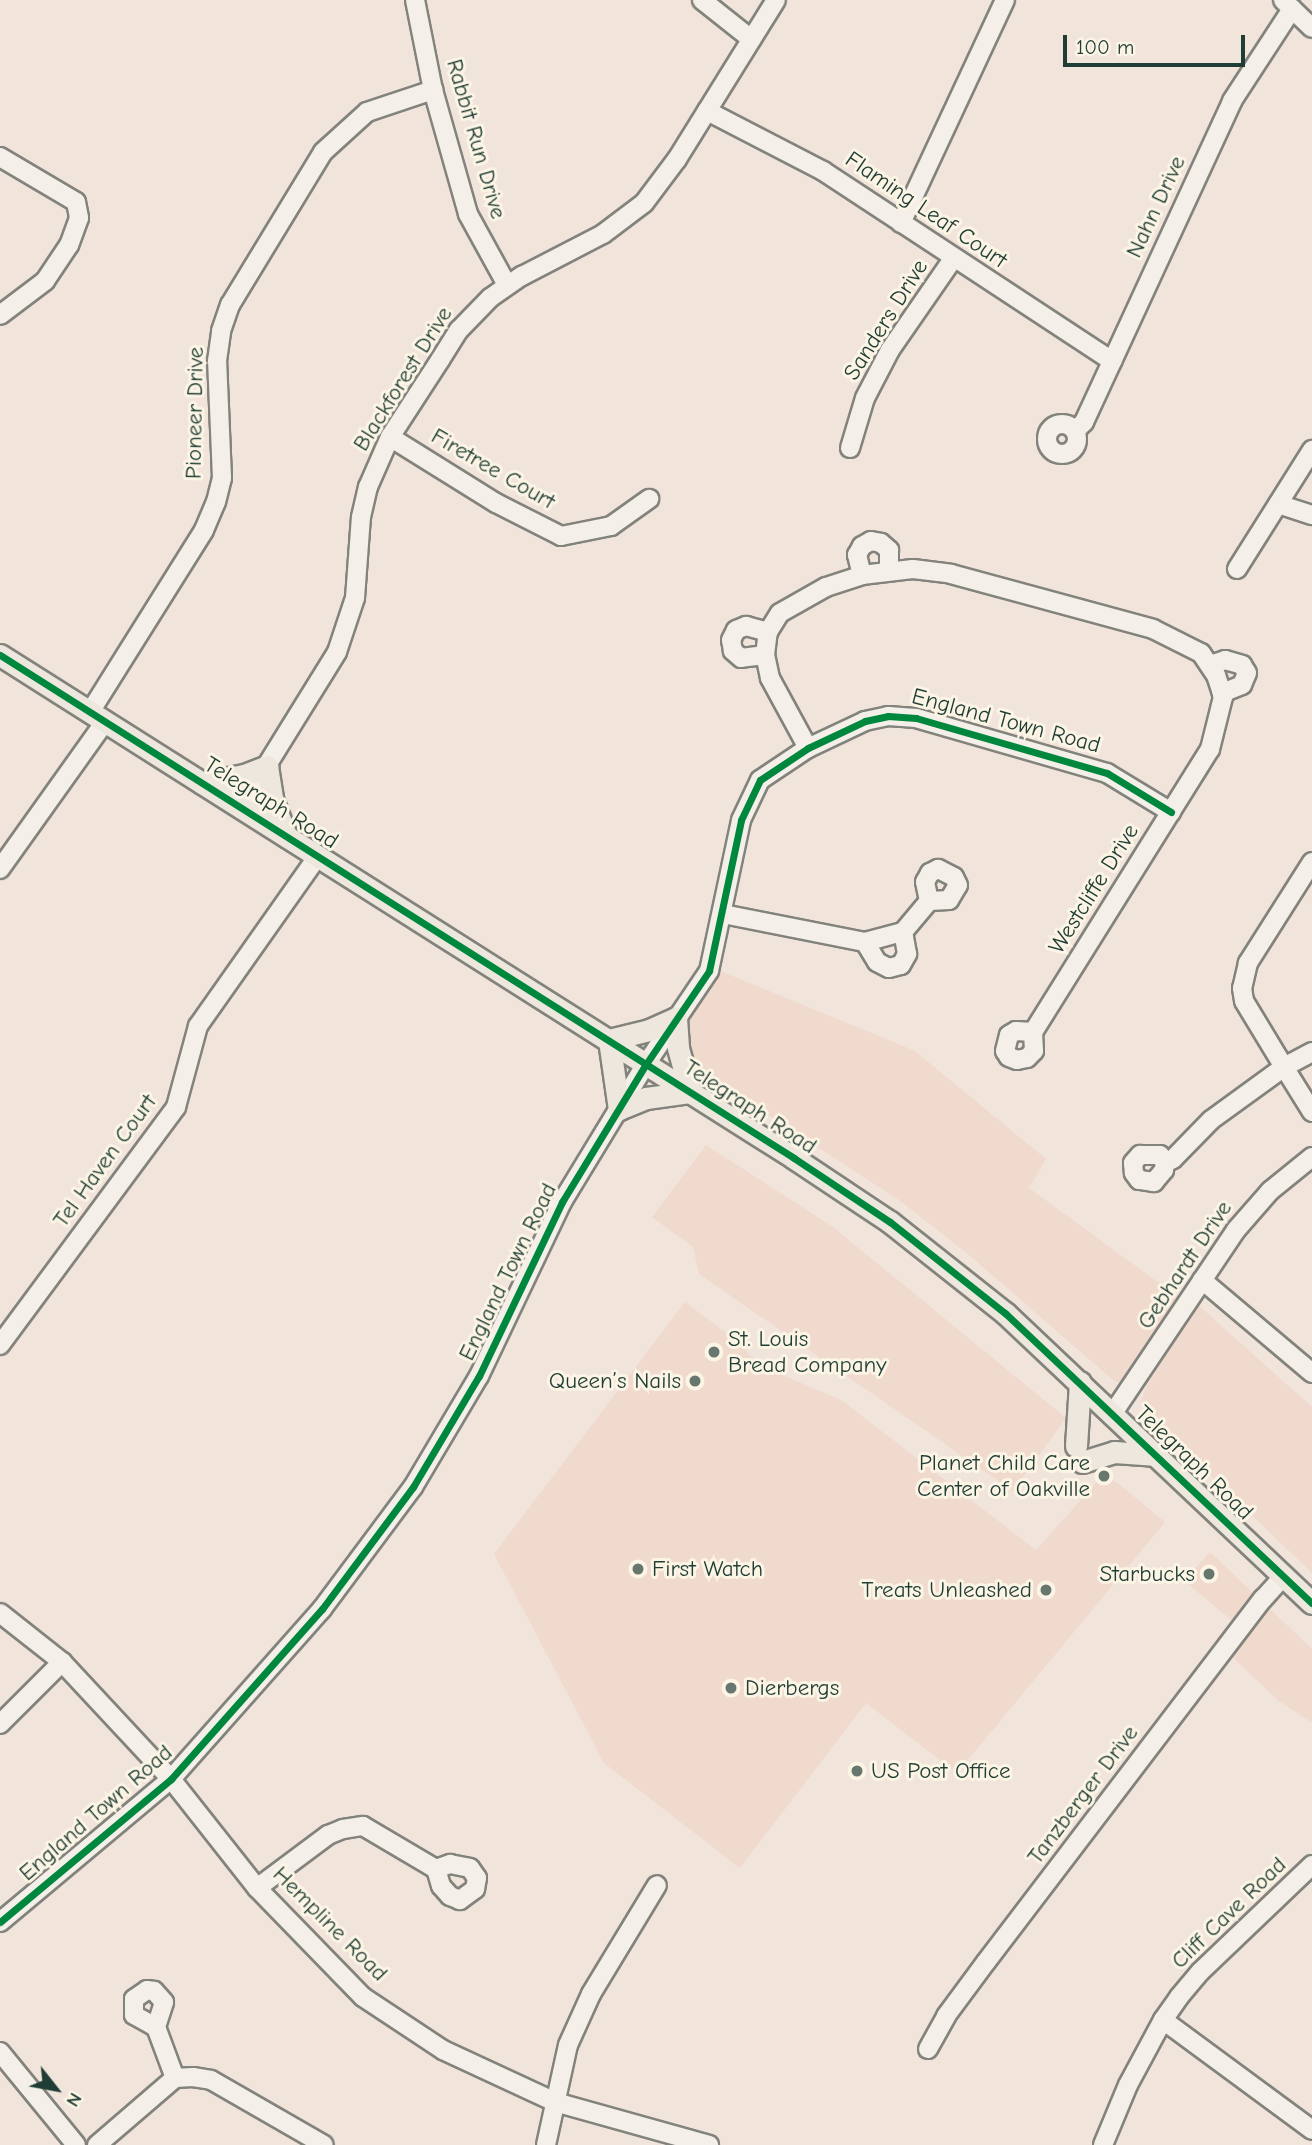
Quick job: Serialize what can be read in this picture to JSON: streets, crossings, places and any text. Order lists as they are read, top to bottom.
{
  "streets": {
    "main road": ["Telegraph Road"],
    "street": [
      "Rabbit Run Drive",
      "Nahn Drive",
      "Flaming Leaf Court",
      "Sanders Drive",
      "Blackforest Drive",
      "Pioneer Drive",
      "Firetree Court",
      "England Town Road",
      "Westcliffe Drive",
      "Tel Haven Court",
      "Gebhardt Drive",
      "Tanzberger Drive",
      "Cliff Cave Road",
      "Hempline Road"
    ]
  },
  "crossings": [
    ["Rabbit Run Drive", "Blackforest Drive"],
    ["Rabbit Run Drive", "Pioneer Drive"],
    ["Nahn Drive", "Flaming Leaf Court"],
    ["Flaming Leaf Court", "Sanders Drive"],
    ["Flaming Leaf Court", "Blackforest Drive"],
    ["Blackforest Drive", "Firetree Court"],
    ["Blackforest Drive", "Telegraph Road"],
    ["Pioneer Drive", "Telegraph Road"],
    ["England Town Road", "Telegraph Road"],
    ["England Town Road", "Westcliffe Drive"],
    ["England Town Road", "Hempline Road"],
    ["Telegraph Road", "Tel Haven Court"],
    ["Telegraph Road", "Gebhardt Drive"],
    ["Telegraph Road", "Tanzberger Drive"]
  ],
  "places": [
    "St. Louis Bread Company",
    "Queen’s Nails",
    "Planet Child Care Center of Oakville",
    "First Watch",
    "Starbucks",
    "Treats Unleashed",
    "Dierbergs",
    "US Post Office"
  ],
  "scale_bar": "100 m",
  "north": "bottom right"
}
